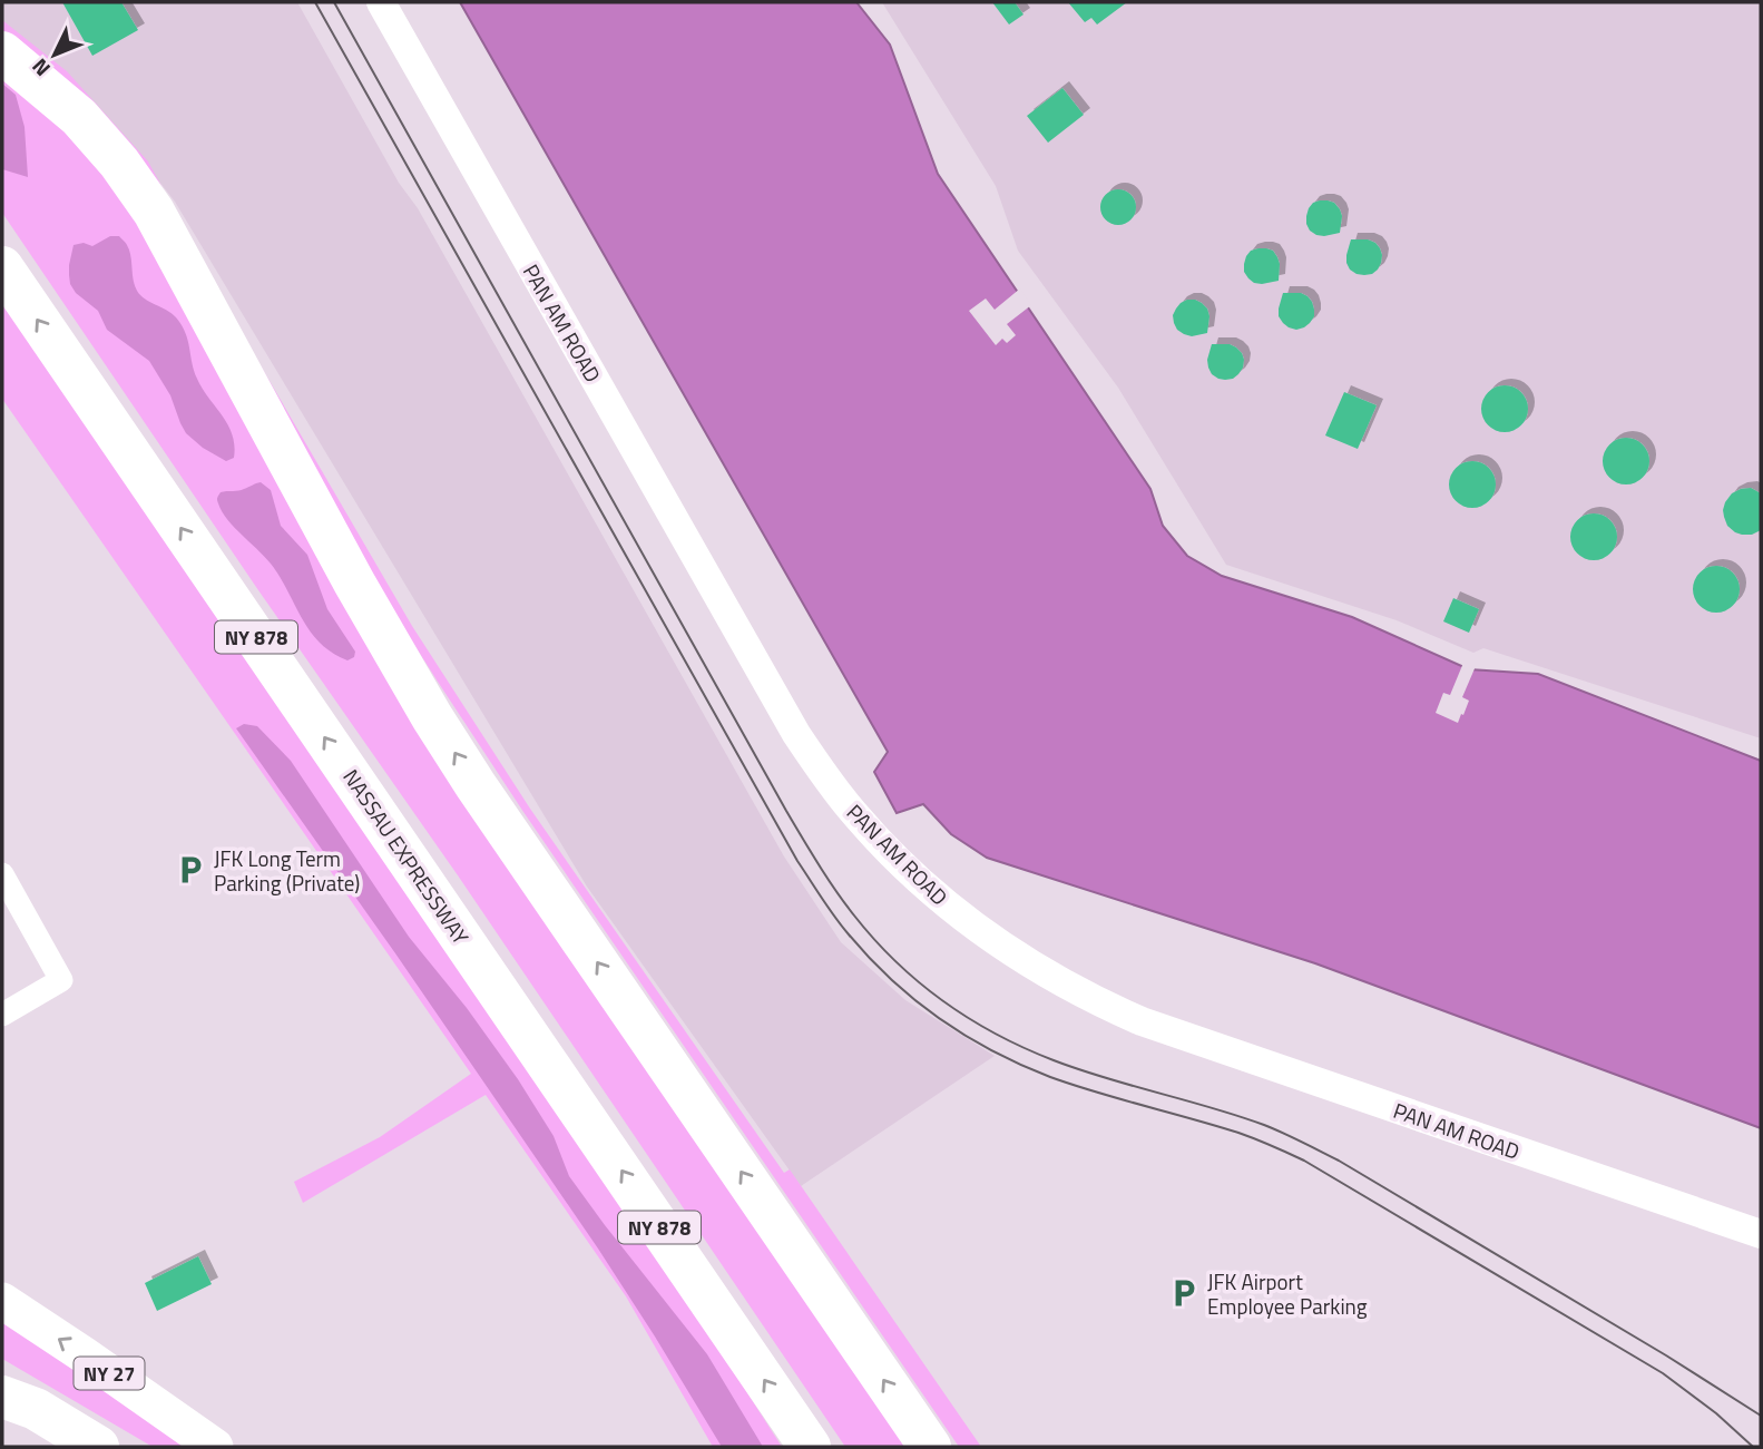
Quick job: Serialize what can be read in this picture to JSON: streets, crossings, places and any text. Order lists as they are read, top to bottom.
{
  "streets": {
    "highway": ["NY 878", "NASSAU EXPRESSWAY"],
    "main road": ["NY 27"],
    "street": ["PAN AM ROAD"]
  },
  "places": {
    "parking": ["JFK Long Term Parking (Private)", "JFK Airport Employee Parking"]
  },
  "north": "bottom left"
}
